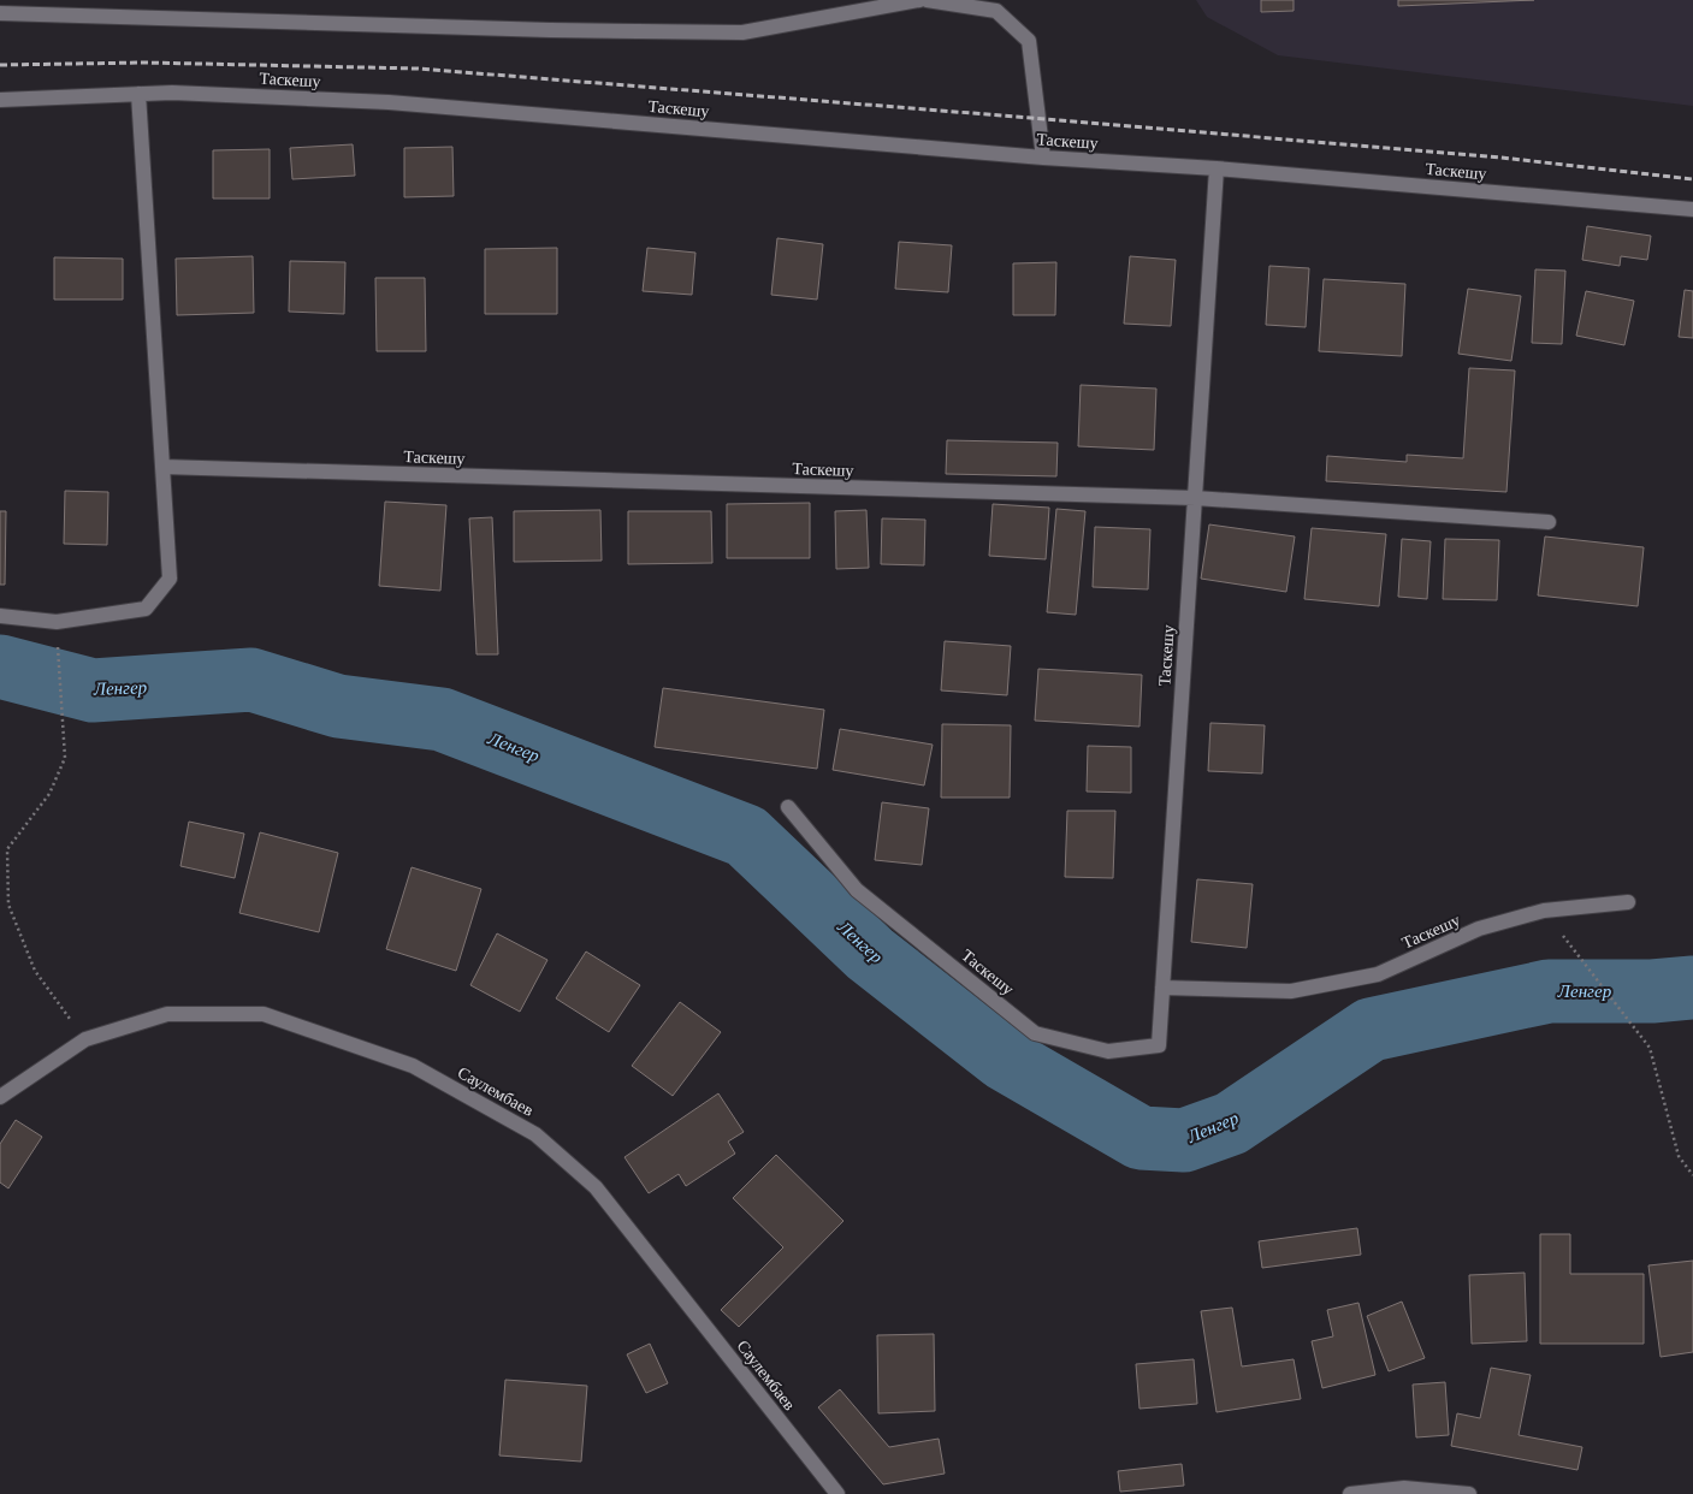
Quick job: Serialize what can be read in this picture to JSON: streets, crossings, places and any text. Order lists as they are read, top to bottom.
{
  "streets": {
    "street": ["Таскешу", "Саулембаев"]
  },
  "water": ["Ленгер"]
}
